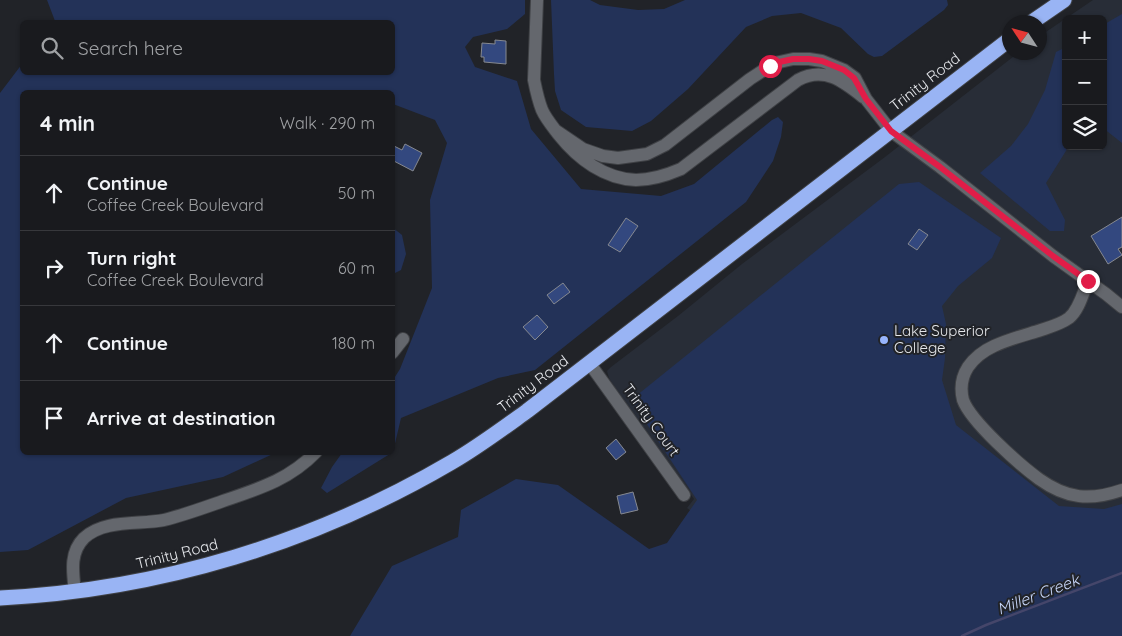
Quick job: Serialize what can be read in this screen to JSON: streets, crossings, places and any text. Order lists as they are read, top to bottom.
{
  "streets": {
    "highway": ["Trinity Road"],
    "street": ["Trinity Court"]
  },
  "crossings": [
    ["Trinity Road", "Trinity Court"]
  ],
  "water": ["Miller Creek"],
  "places": ["Lake Superior College"],
  "north": "top left",
  "page": {
    "map_buttons": ["+", "−"],
    "search": "Search here",
    "heading": ["4 min", "Walk · 290 m"],
    "list": [
      ["Continue", "Coffee Creek Boulevard", "50 m"],
      ["Turn right", "Coffee Creek Boulevard", "60 m"],
      ["Continue", "180 m"],
      "Arrive at destination"
    ]
  }
}
